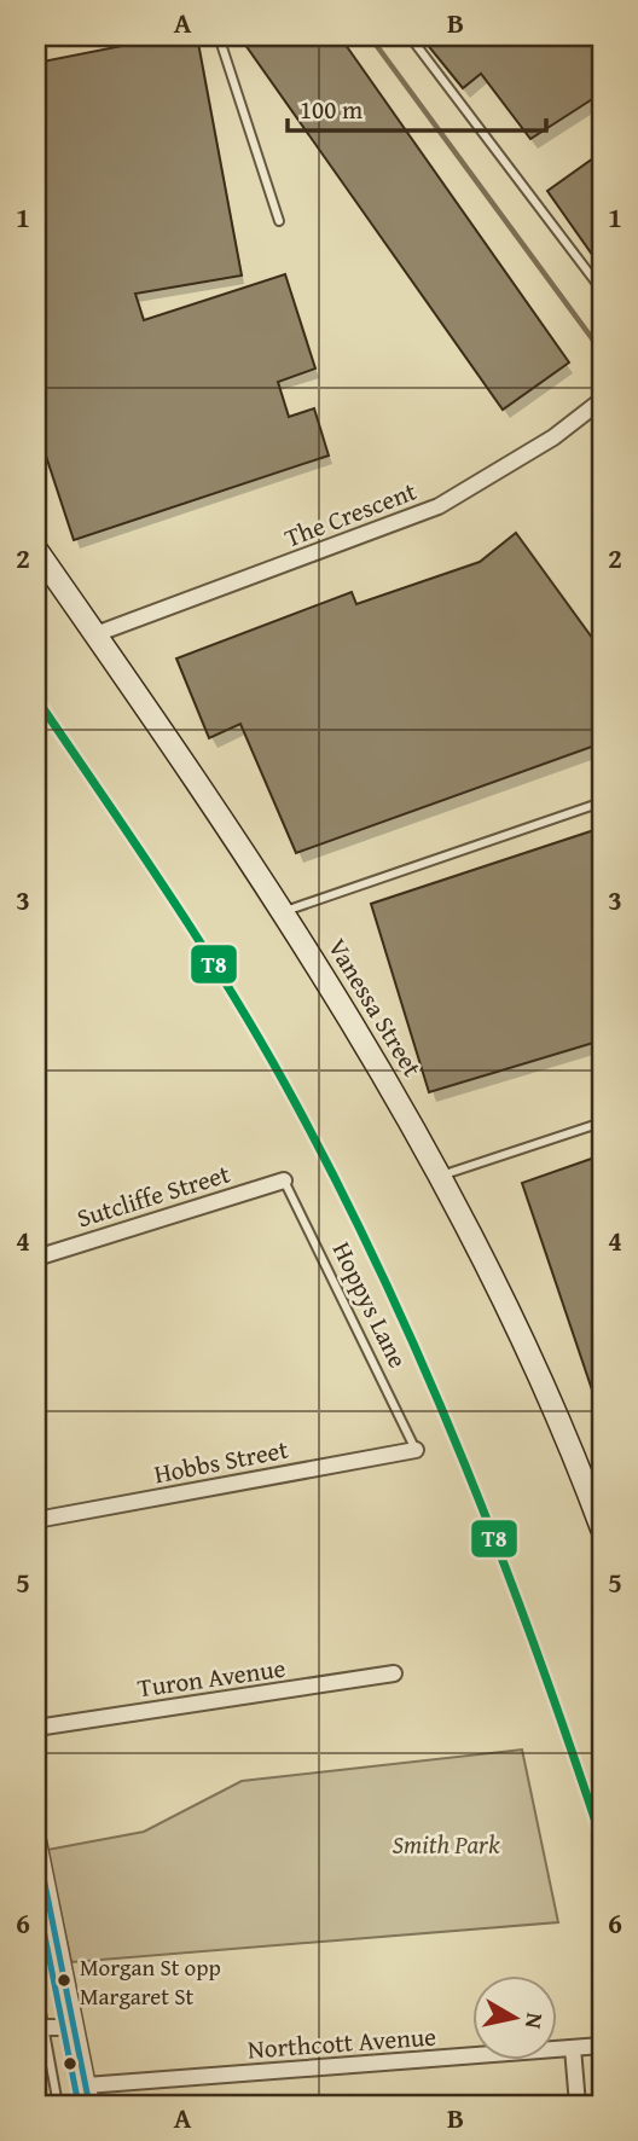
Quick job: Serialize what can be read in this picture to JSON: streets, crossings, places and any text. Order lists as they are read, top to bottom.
{
  "streets": {
    "main road": ["Vanessa Street"],
    "street": [
      "The Crescent",
      "Sutcliffe Street",
      "Hobbs Street",
      "Turon Avenue",
      "Northcott Avenue"
    ],
    "lane": ["Hoppys Lane"]
  },
  "crossings": [
    ["The Crescent", "Vanessa Street"],
    ["Sutcliffe Street", "Hoppys Lane"],
    ["Hoppys Lane", "Hobbs Street"]
  ],
  "parks": ["Smith Park"],
  "places": ["Morgan St opp Margaret St"],
  "lines": ["transit line T8"],
  "scale_bar": "100 m",
  "north": "right",
  "grid": {
    "columns": ["A", "B"],
    "rows": [
      "1",
      "2",
      "3",
      "4",
      "5",
      "6"
    ]
  }
}
